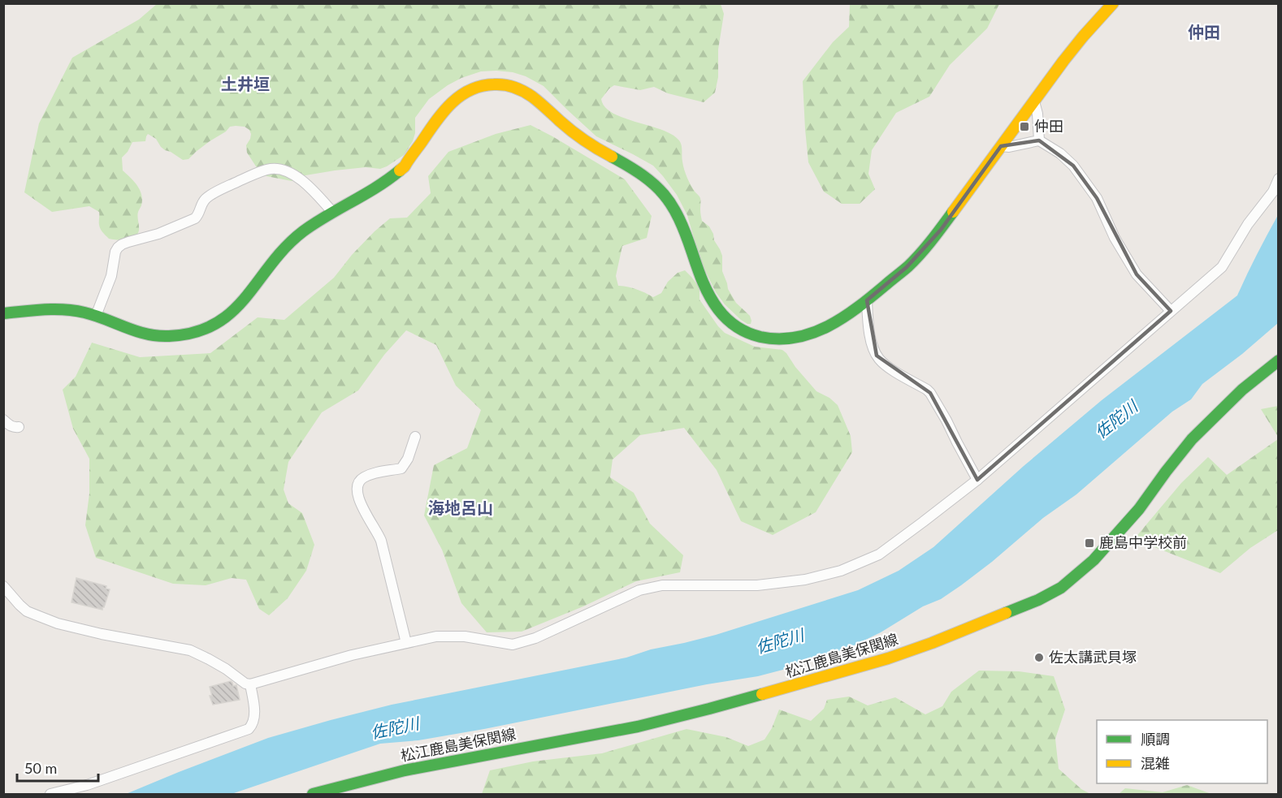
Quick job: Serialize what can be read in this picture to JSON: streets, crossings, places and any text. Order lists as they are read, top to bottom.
{
  "streets": {
    "street": ["松江鹿島美保関線"]
  },
  "districts": ["仲田", "土井垣", "海地呂山"],
  "water": ["佐陀川"],
  "places": {
    "transit": ["仲田", "鹿島中学校前"],
    "other": ["佐太講武貝塚"]
  },
  "legend": ["順調", "混雑"],
  "scale_bar": "50 m"
}
